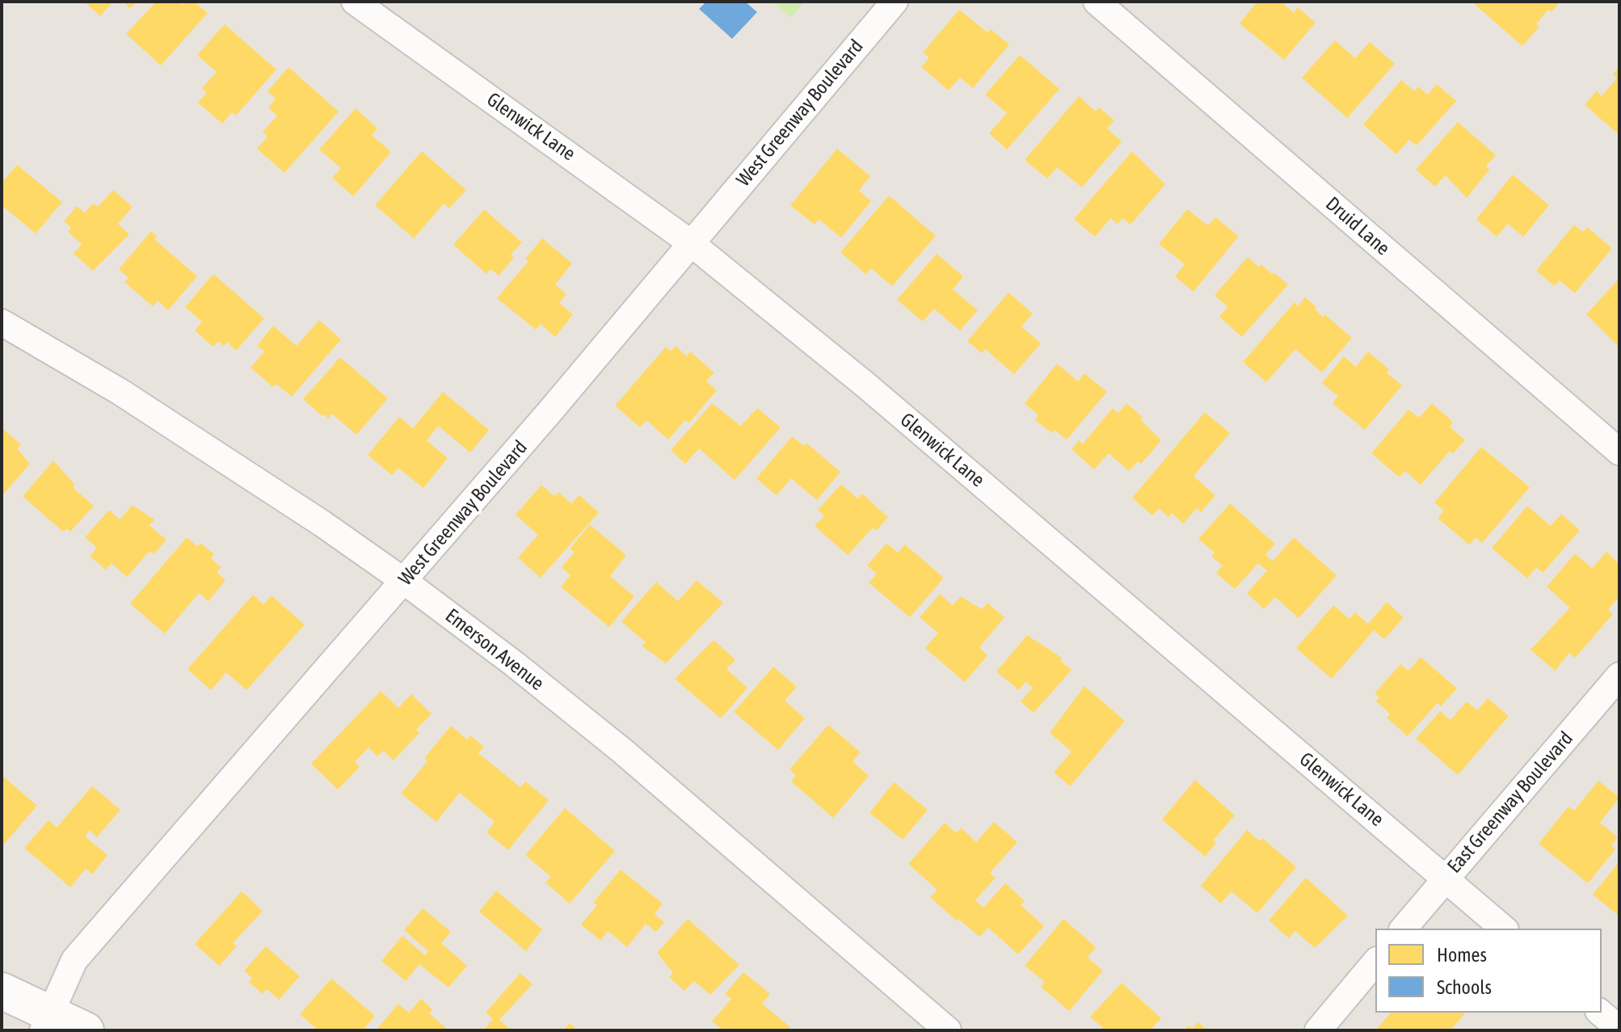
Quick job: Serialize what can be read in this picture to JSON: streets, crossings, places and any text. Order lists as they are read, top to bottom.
{
  "streets": {
    "street": [
      "West Greenway Boulevard",
      "Glenwick Lane",
      "Druid Lane",
      "Emerson Avenue",
      "East Greenway Boulevard"
    ]
  },
  "crossings": [
    ["West Greenway Boulevard", "Glenwick Lane"],
    ["West Greenway Boulevard", "Emerson Avenue"],
    ["Glenwick Lane", "East Greenway Boulevard"]
  ],
  "legend": ["Homes", "Schools"]
}
